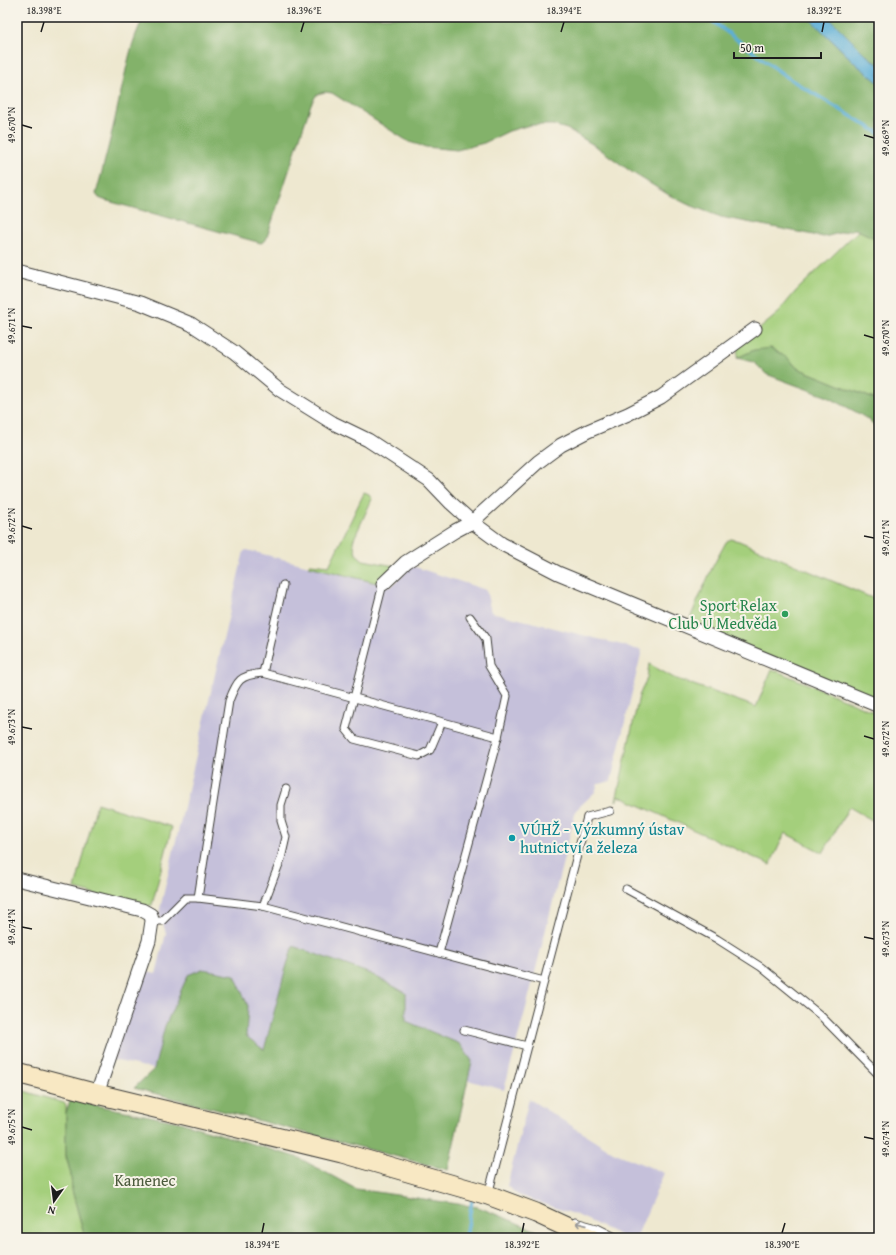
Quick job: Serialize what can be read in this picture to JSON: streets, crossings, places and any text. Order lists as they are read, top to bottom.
{
  "parks": ["Kamenec"],
  "places": ["Sport Relax Club U Medvěda", "VÚHŽ - Výzkumný ústav hutnictví a železa"],
  "scale_bar": "50 m",
  "north": "bottom",
  "coordinates": [
    "18.398°E",
    "18.396°E",
    "18.394°E",
    "18.392°E",
    "49.670°N",
    "49.669°N",
    "49.671°N",
    "49.672°N",
    "49.673°N",
    "49.674°N",
    "49.675°N",
    "18.390°E"
  ]
}
